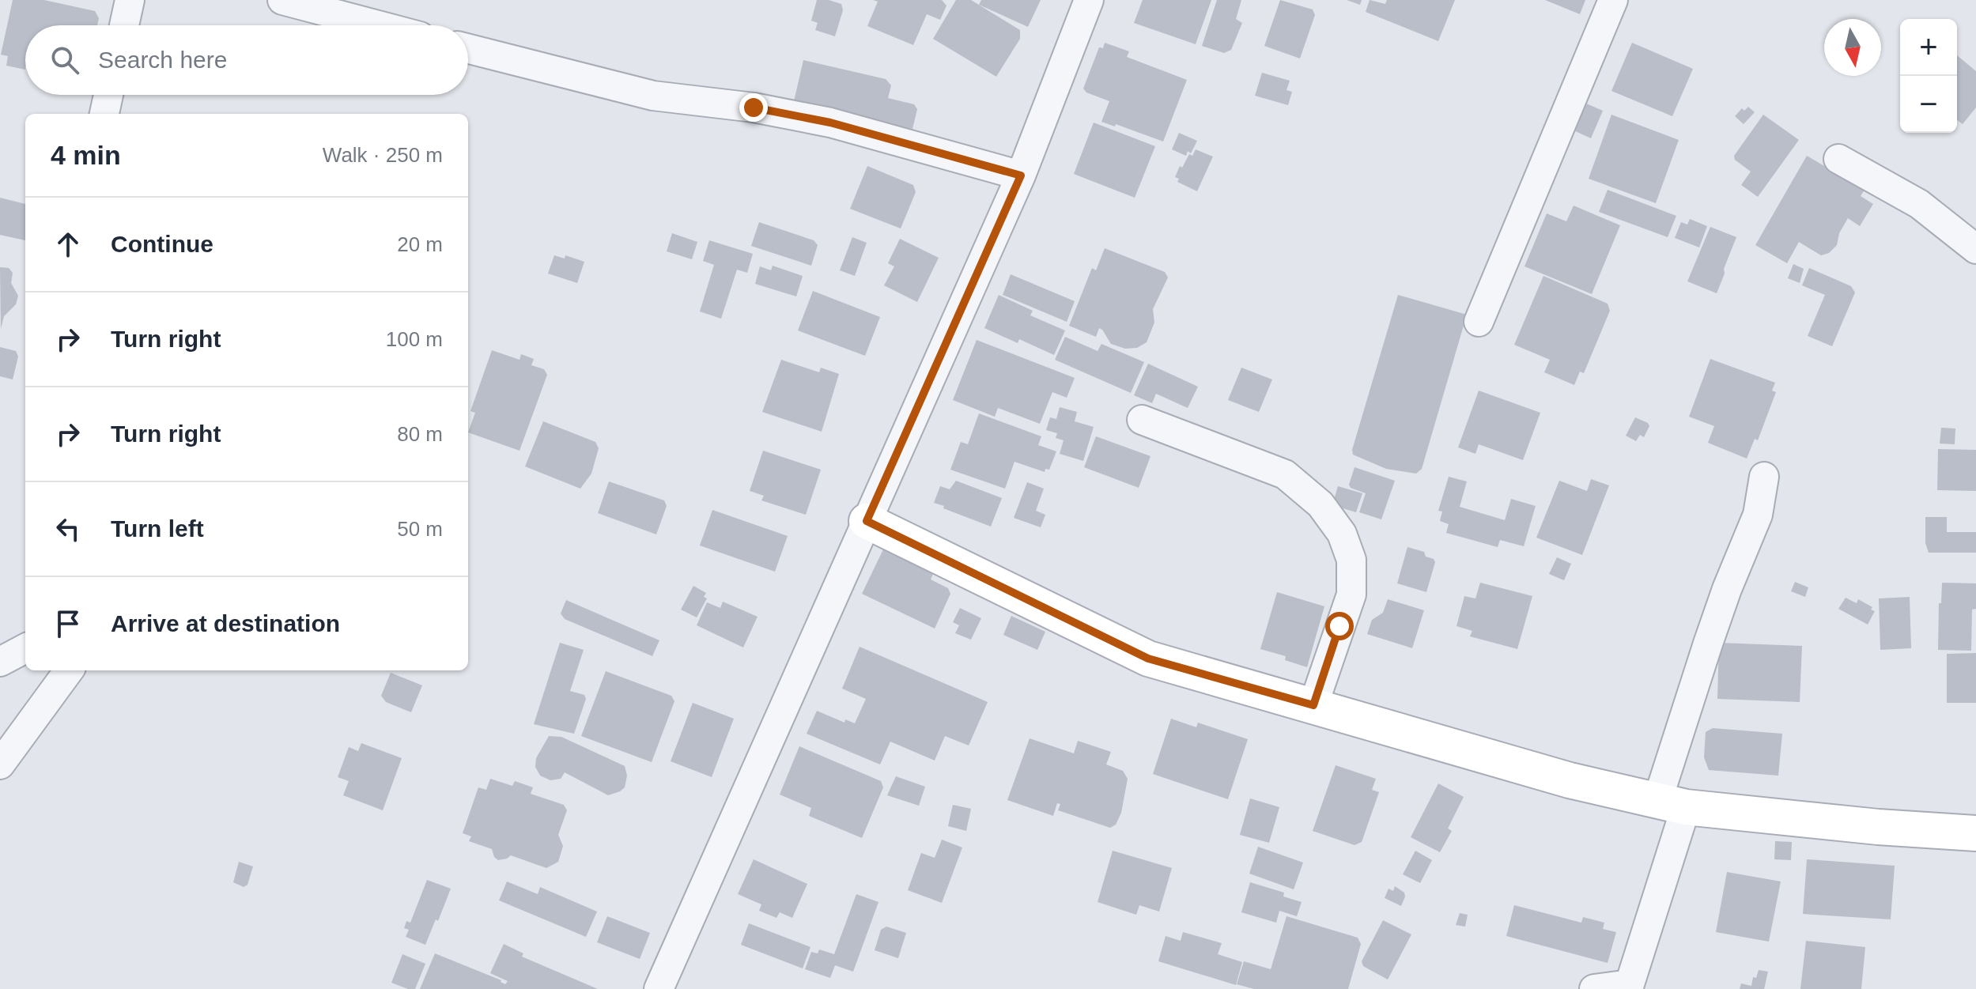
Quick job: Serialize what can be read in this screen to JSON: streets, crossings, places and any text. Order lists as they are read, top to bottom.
{
  "north": "bottom",
  "page": {
    "map_buttons": ["+", "−"],
    "search": "Search here",
    "heading": ["4 min", "Walk · 250 m"],
    "list": [
      ["Continue", "20 m"],
      ["Turn right", "100 m"],
      ["Turn right", "80 m"],
      ["Turn left", "50 m"],
      "Arrive at destination"
    ]
  }
}
